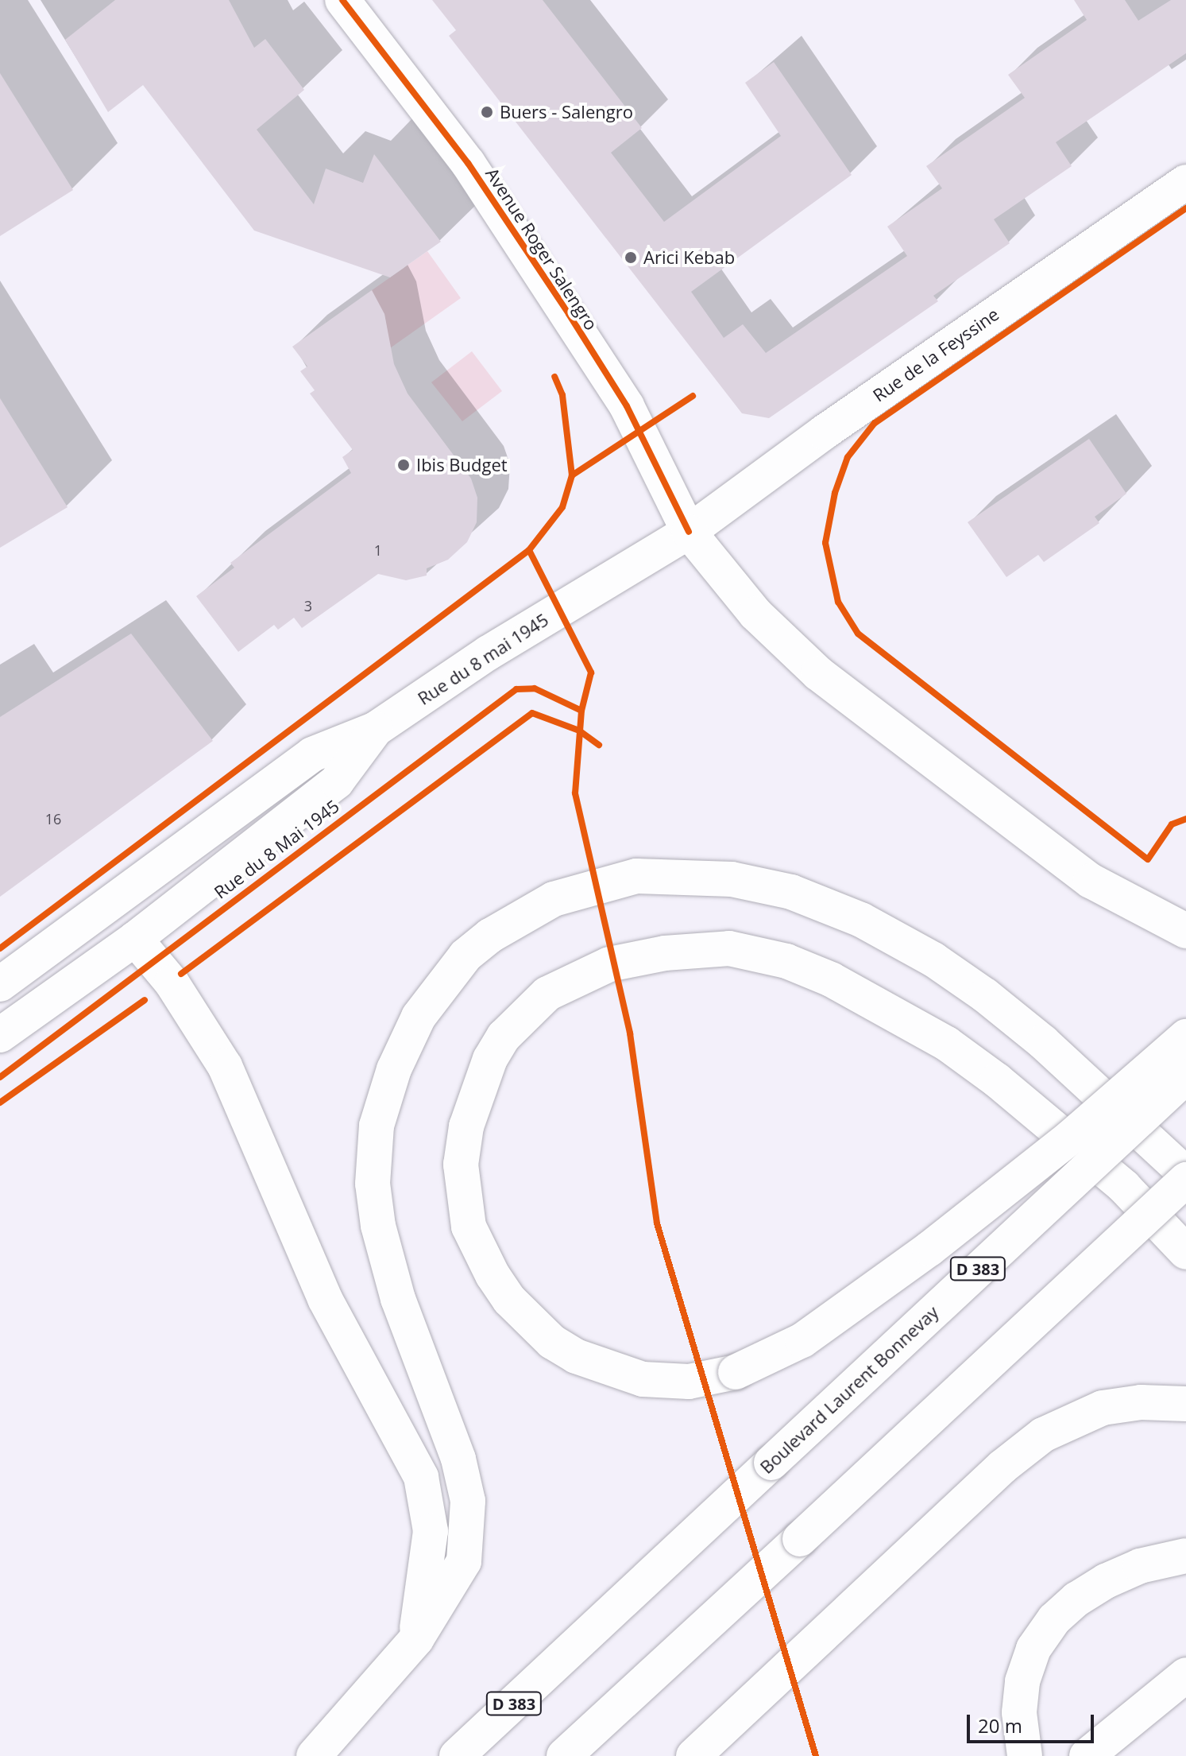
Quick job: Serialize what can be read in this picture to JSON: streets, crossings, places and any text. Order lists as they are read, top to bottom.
{
  "streets": {
    "main road": [
      "Avenue Roger Salengro",
      "Rue de la Feyssine",
      "Rue du 8 mai 1945",
      "Rue du 8 Mai 1945",
      "D 383",
      "Boulevard Laurent Bonnevay"
    ]
  },
  "crossings": [
    ["Avenue Roger Salengro", "Rue de la Feyssine"],
    ["Avenue Roger Salengro", "Rue du 8 mai 1945"],
    ["Rue de la Feyssine", "Rue du 8 mai 1945"],
    ["Rue du 8 mai 1945", "Rue du 8 Mai 1945"]
  ],
  "places": ["Buers - Salengro", "Arici Kebab", "Ibis Budget"],
  "house_numbers": ["1", "3", "16"],
  "scale_bar": "20 m"
}
